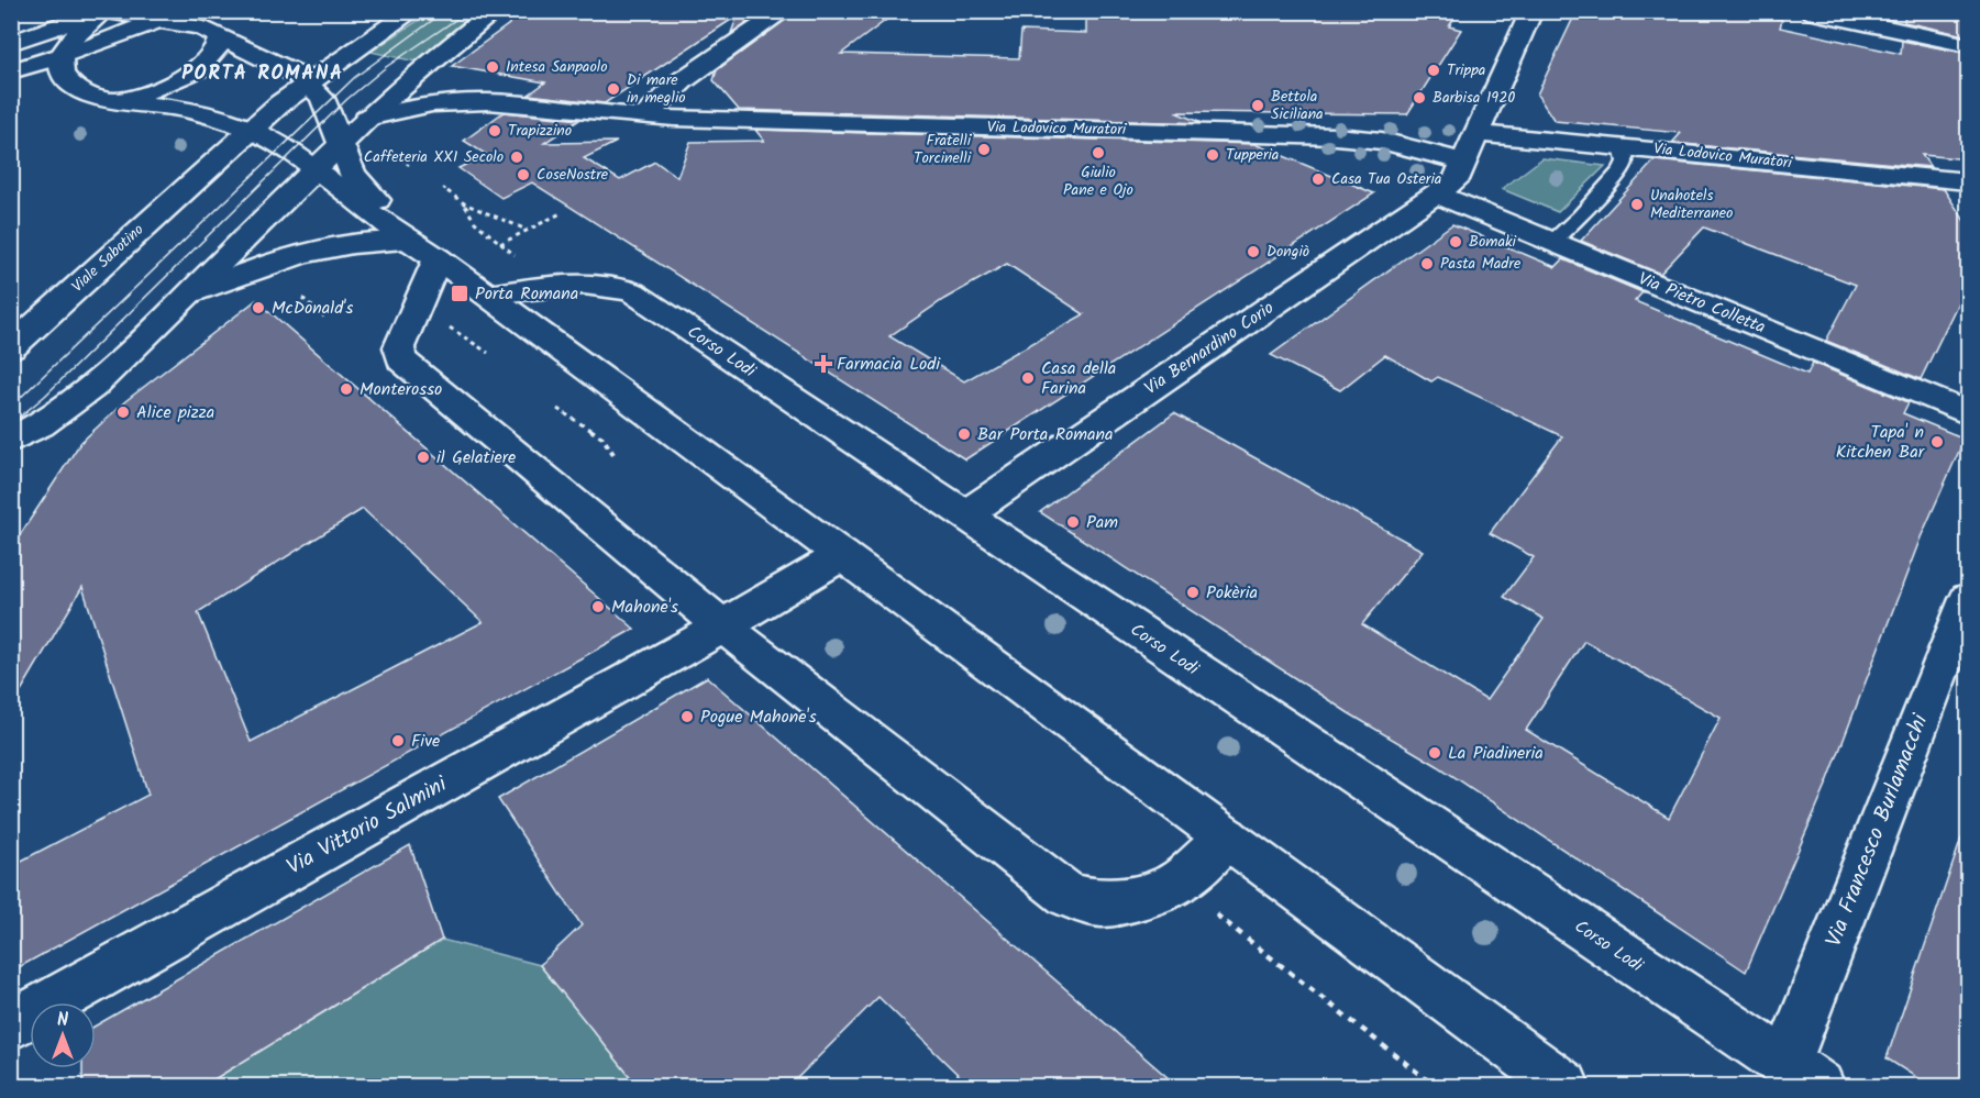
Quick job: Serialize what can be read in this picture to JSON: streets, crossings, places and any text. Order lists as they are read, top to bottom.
{
  "streets": {
    "street": [
      "Via Lodovico Muratori",
      "Viale Sabotino",
      "Via Pietro Colletta",
      "Via Bernardino Corio",
      "Corso Lodi",
      "Via Vittorio Salmini",
      "Via Francesco Burlamacchi"
    ]
  },
  "crossings": [
    ["Via Lodovico Muratori", "Via Pietro Colletta"],
    ["Via Lodovico Muratori", "Via Bernardino Corio"],
    ["Via Pietro Colletta", "Via Bernardino Corio"],
    ["Via Bernardino Corio", "Corso Lodi"],
    ["Corso Lodi", "Via Francesco Burlamacchi"]
  ],
  "districts": ["PORTA ROMANA"],
  "places": {
    "other": [
      "Intesa Sanpaolo",
      "Trippa",
      "Di mare in meglio",
      "Barbisa 1920",
      "Bettola Siciliana",
      "Trapizzino",
      "Fratelli Torcinelli",
      "Giulio Pane e Ojo",
      "Tupperia",
      "Caffeteria XXI Secolo",
      "CoseNostre",
      "Casa Tua Osteria",
      "Unahotels Mediterraneo",
      "Bomaki",
      "Dongiò",
      "Pasta Madre",
      "McDonald's",
      "Casa della Farina",
      "Monterosso",
      "Alice pizza",
      "Bar Porta Romana",
      "Tapa' n Kitchen Bar",
      "il Gelatiere",
      "Pam",
      "Pokèria",
      "Mahone's",
      "Pogue Mahone's",
      "Five",
      "La Piadineria"
    ],
    "transit": ["Porta Romana"],
    "health": ["Farmacia Lodi"]
  },
  "north": "top"
}
